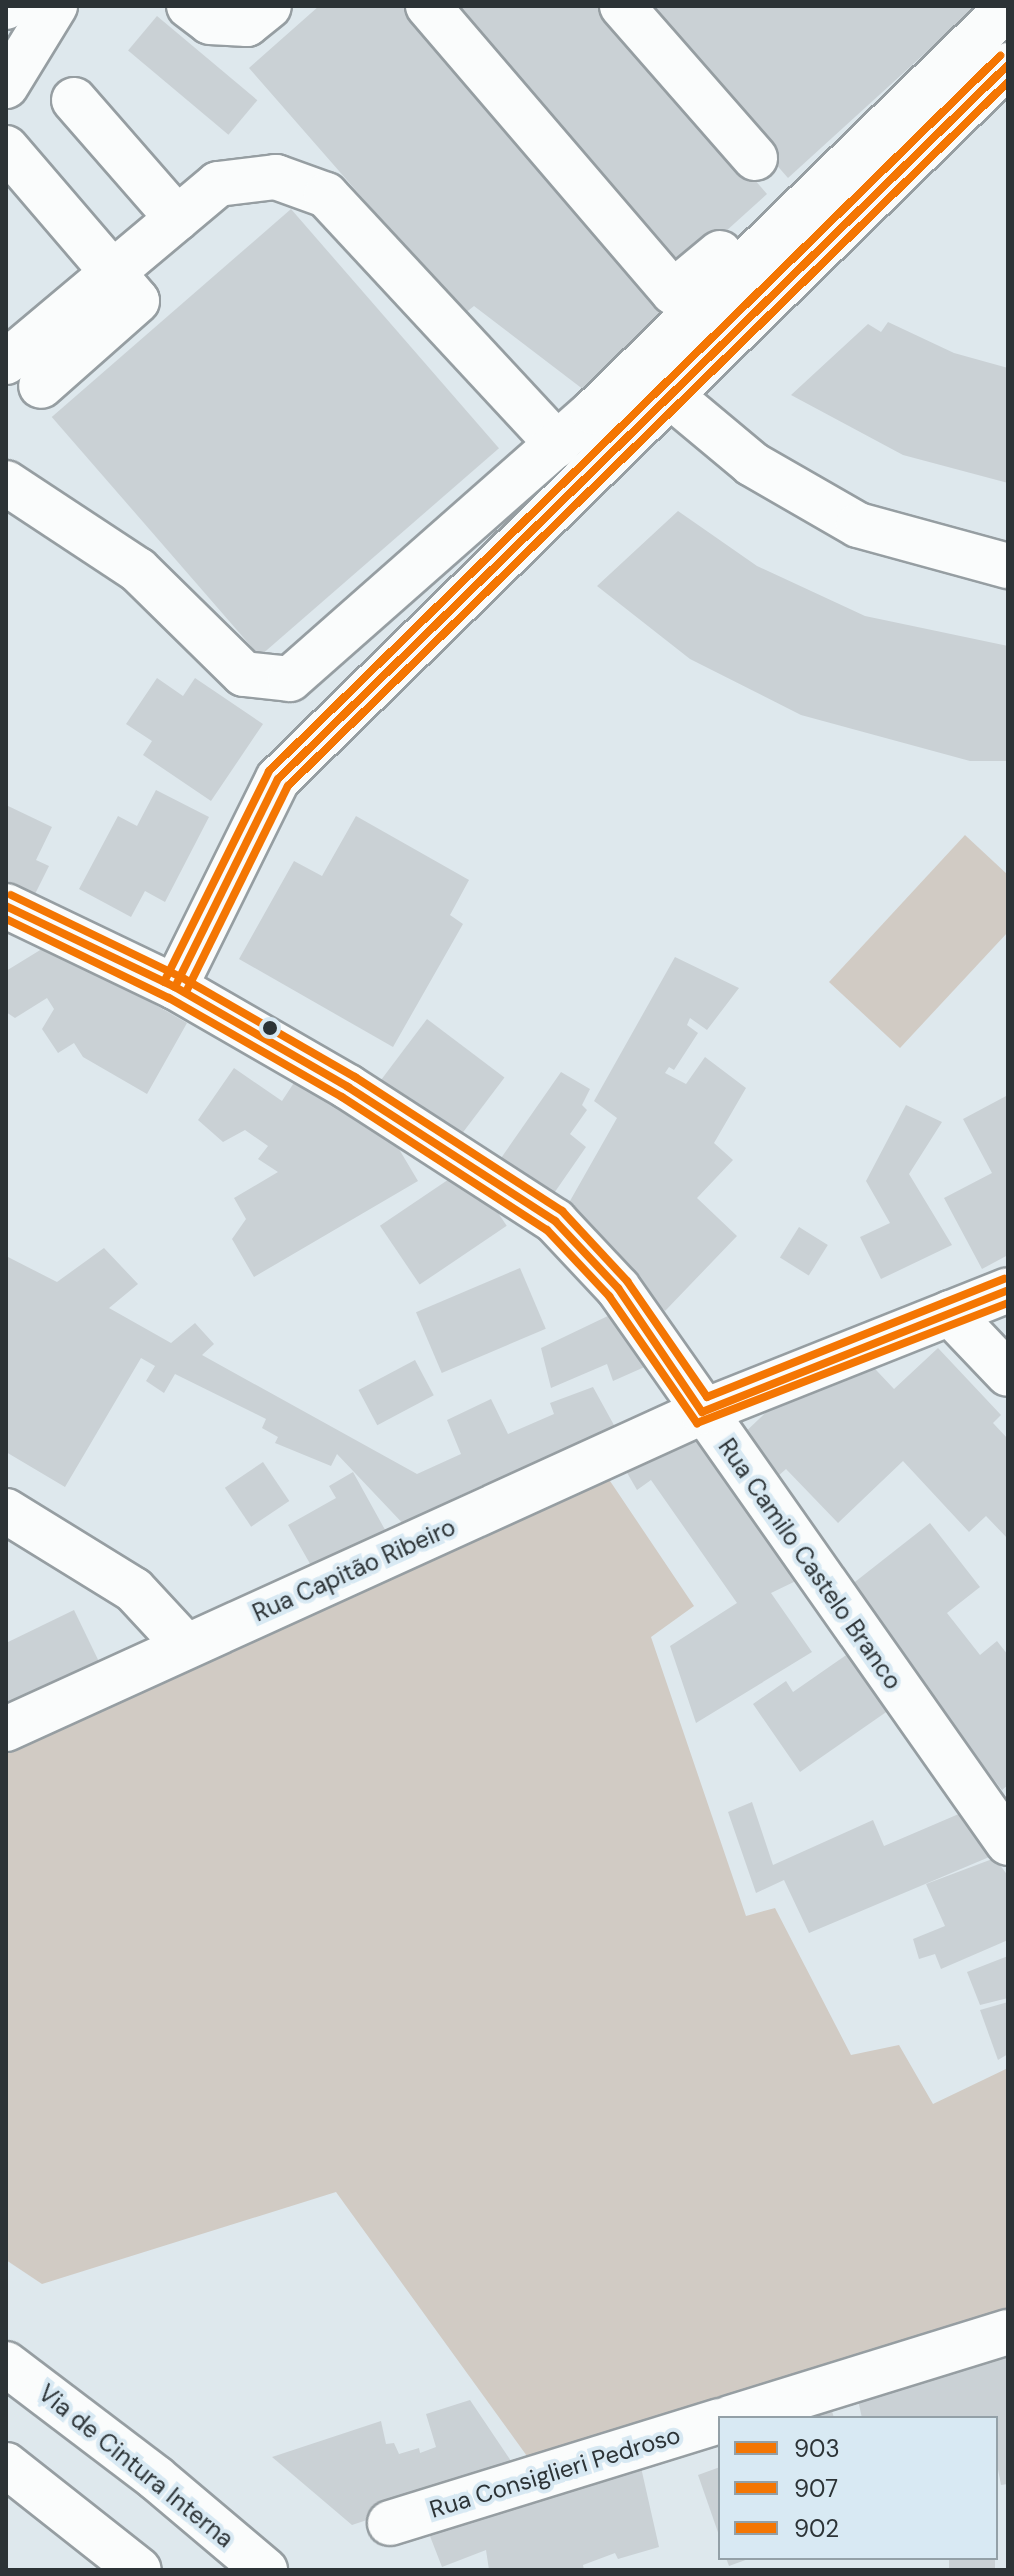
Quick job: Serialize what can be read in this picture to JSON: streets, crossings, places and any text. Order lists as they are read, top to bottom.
{
  "streets": {
    "main road": [
      "Rua Camilo Castelo Branco",
      "Rua Capitão Ribeiro",
      "Via de Cintura Interna",
      "Rua Consiglieri Pedroso"
    ]
  },
  "crossings": [
    ["Rua Camilo Castelo Branco", "Rua Capitão Ribeiro"]
  ],
  "lines": ["transit line 902", "transit line 903", "transit line 907"],
  "legend": ["903", "907", "902"]
}
